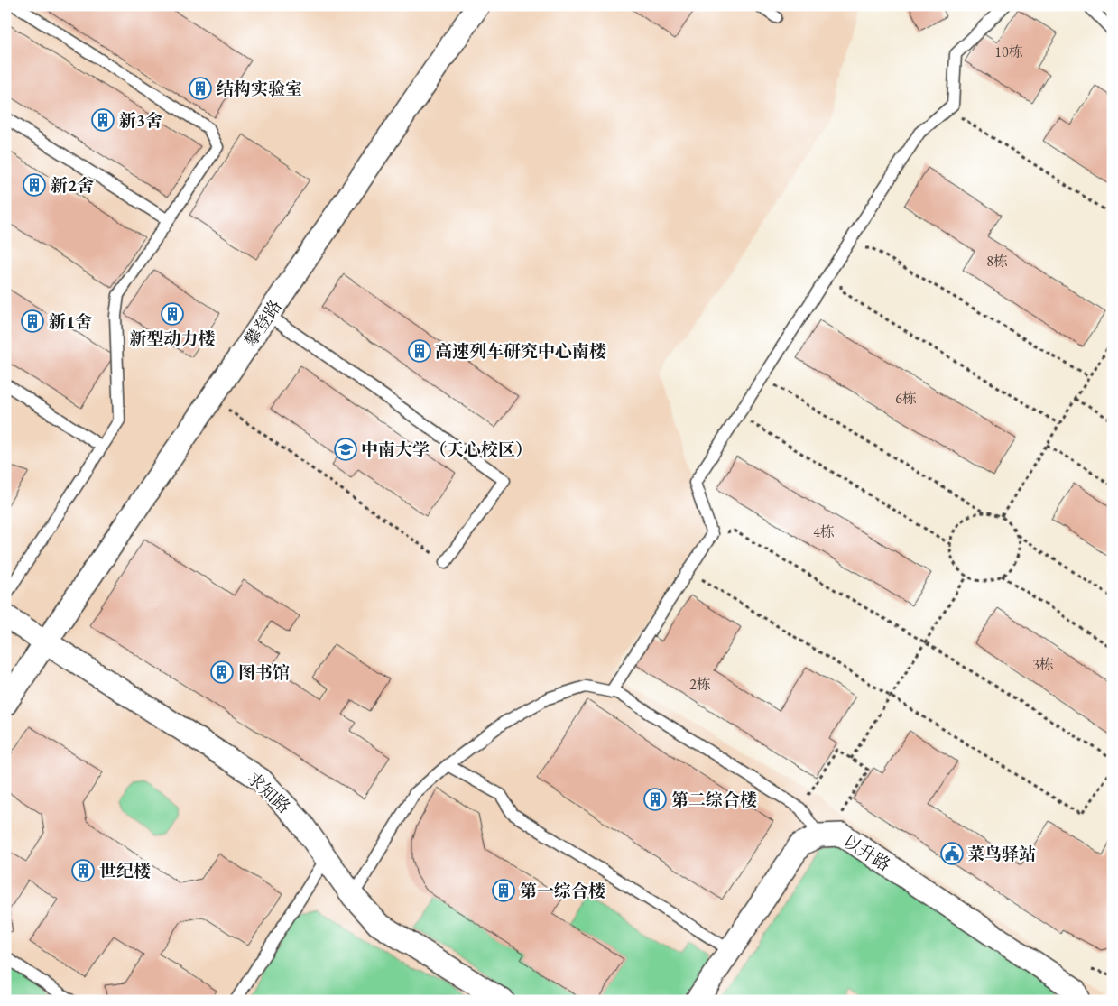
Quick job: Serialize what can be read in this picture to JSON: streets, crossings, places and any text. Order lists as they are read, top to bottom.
{
  "streets": {
    "street": ["攀登路", "求知路", "以升路"]
  },
  "crossings": [
    ["攀登路", "求知路"]
  ],
  "places": {
    "building": [
      "结构实验室",
      "新3舍",
      "新2舍",
      "新型动力楼",
      "新1舍",
      "高速列车研究中心南楼",
      "图书馆",
      "第二综合楼",
      "世纪楼",
      "第一综合楼"
    ],
    "school or university": ["中南大学（天心校区）"],
    "public building": ["菜鸟驿站"]
  },
  "house_numbers": [
    "10栋",
    "8栋",
    "6栋",
    "4栋",
    "3栋",
    "2栋"
  ]
}
